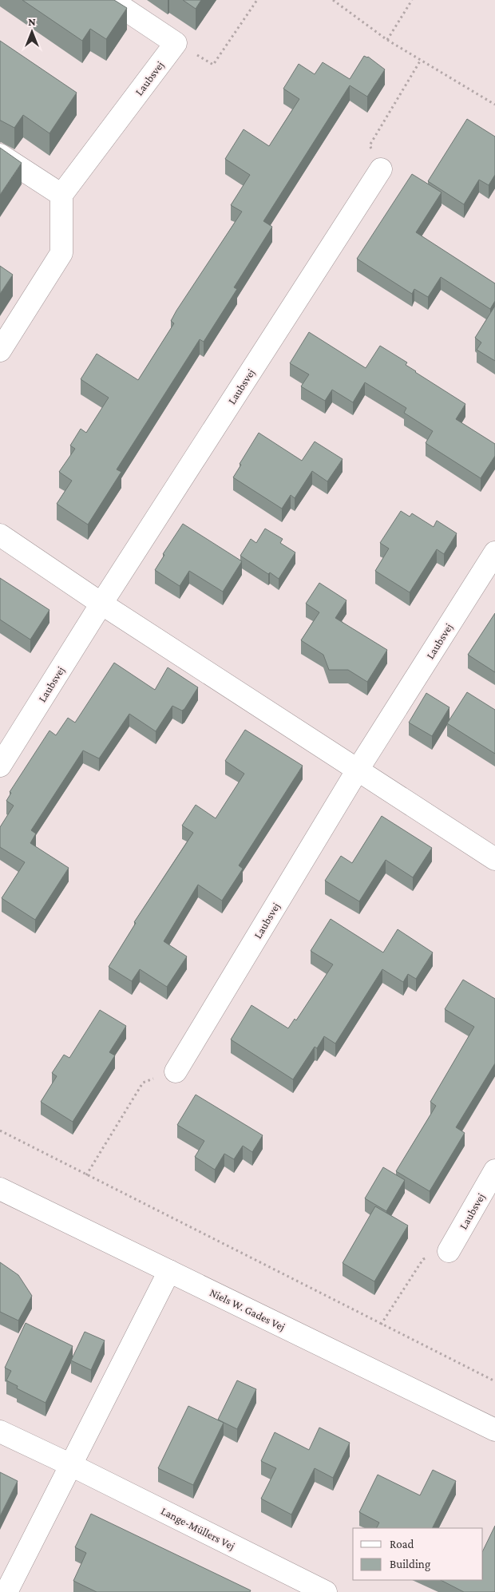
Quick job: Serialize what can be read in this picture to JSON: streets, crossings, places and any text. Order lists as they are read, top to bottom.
{
  "streets": {
    "street": ["Laubsvej", "Niels W. Gades Vej", "Lange-Müllers Vej"]
  },
  "legend": ["Road", "Building"],
  "north": "top"
}
